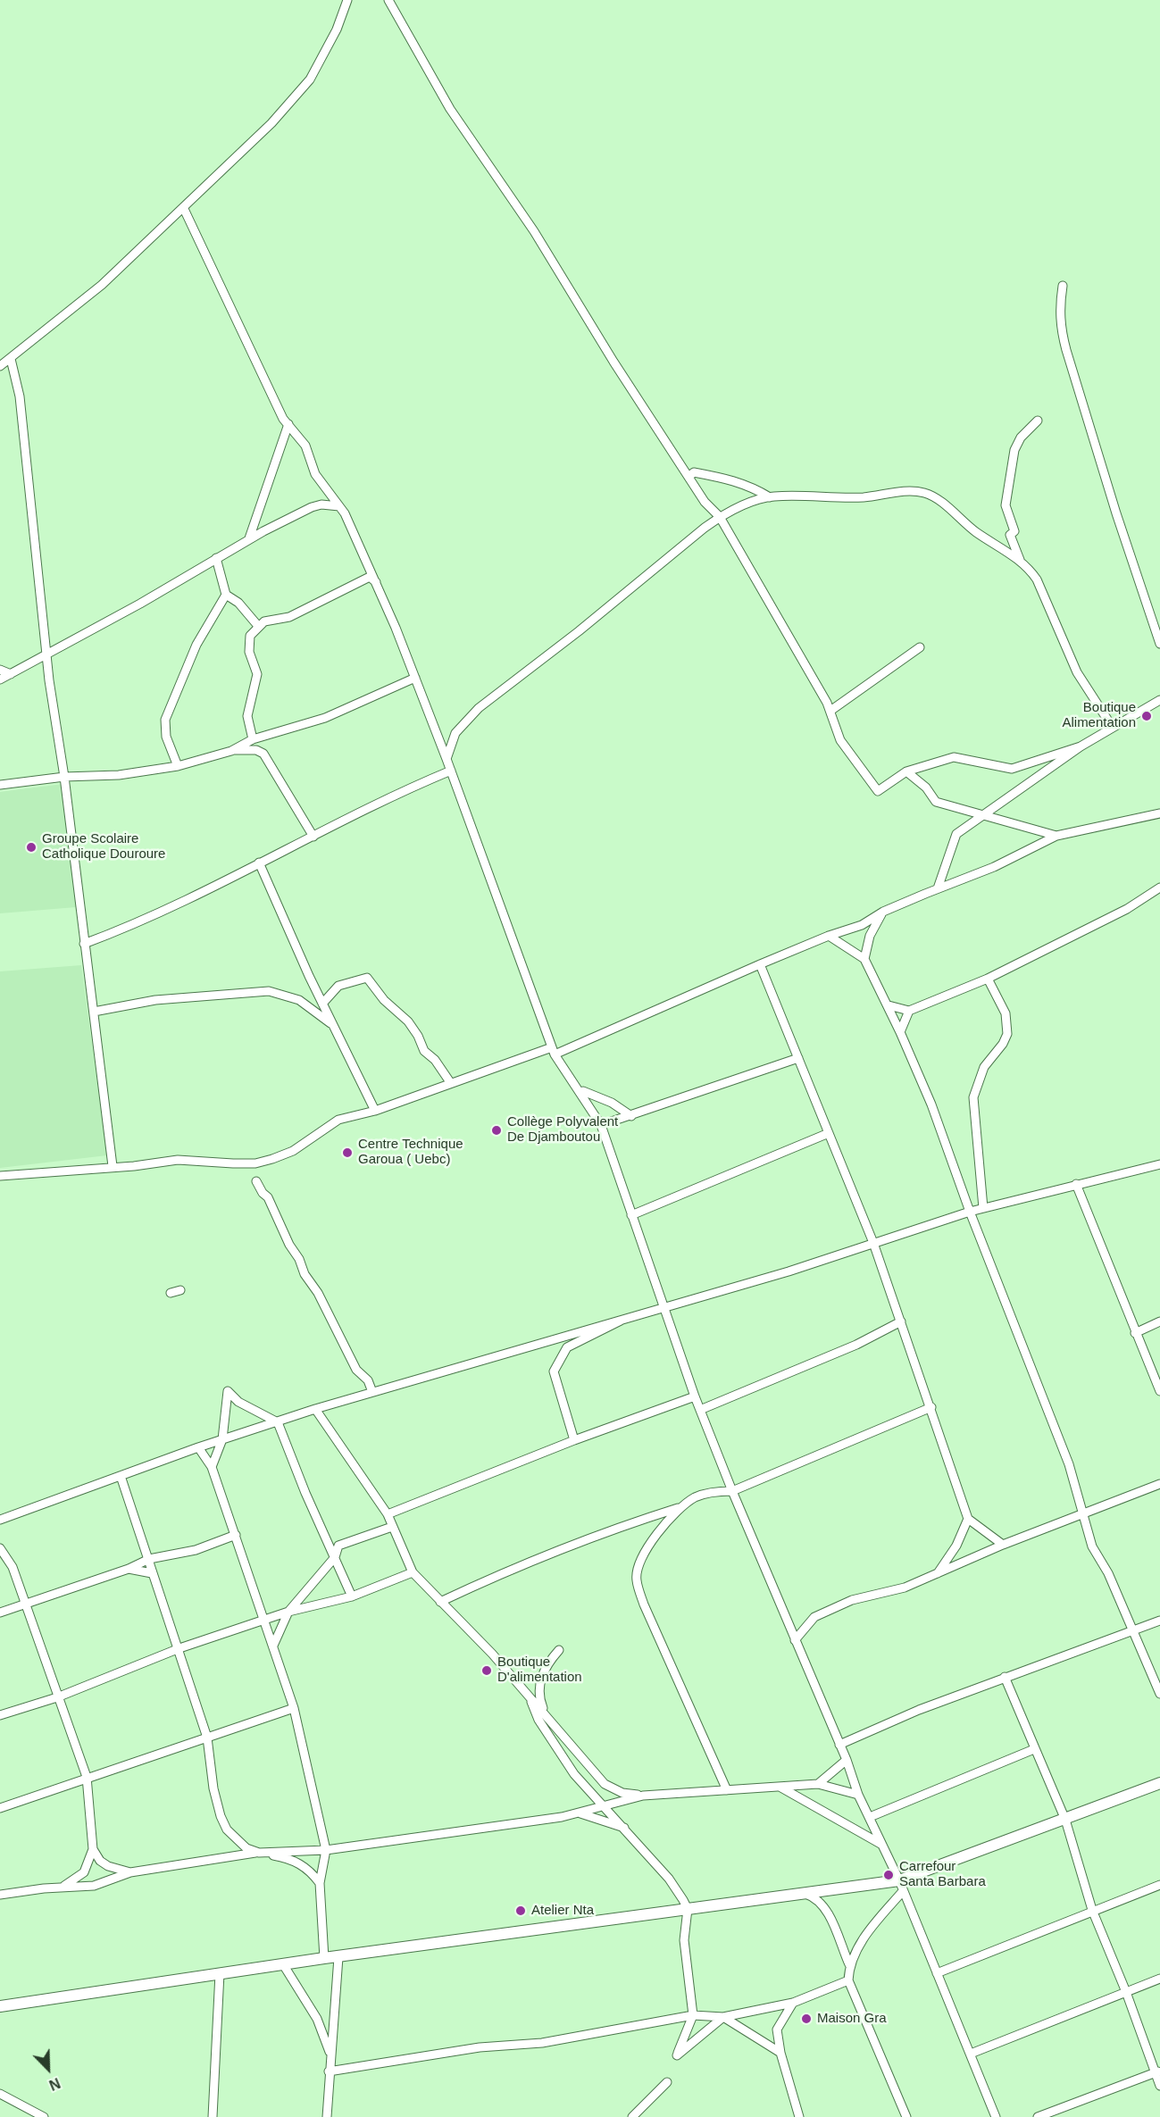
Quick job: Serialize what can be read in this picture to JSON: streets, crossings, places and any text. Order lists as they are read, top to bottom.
{
  "places": [
    "Boutique Alimentation",
    "Groupe Scolaire Catholique Douroure",
    "Collège Polyvalent De Djamboutou",
    "Centre Technique Garoua ( Uebc)",
    "Boutique D'alimentation",
    "Carrefour Santa Barbara",
    "Atelier Nta",
    "Maison Gra"
  ],
  "north": "bottom right"
}
